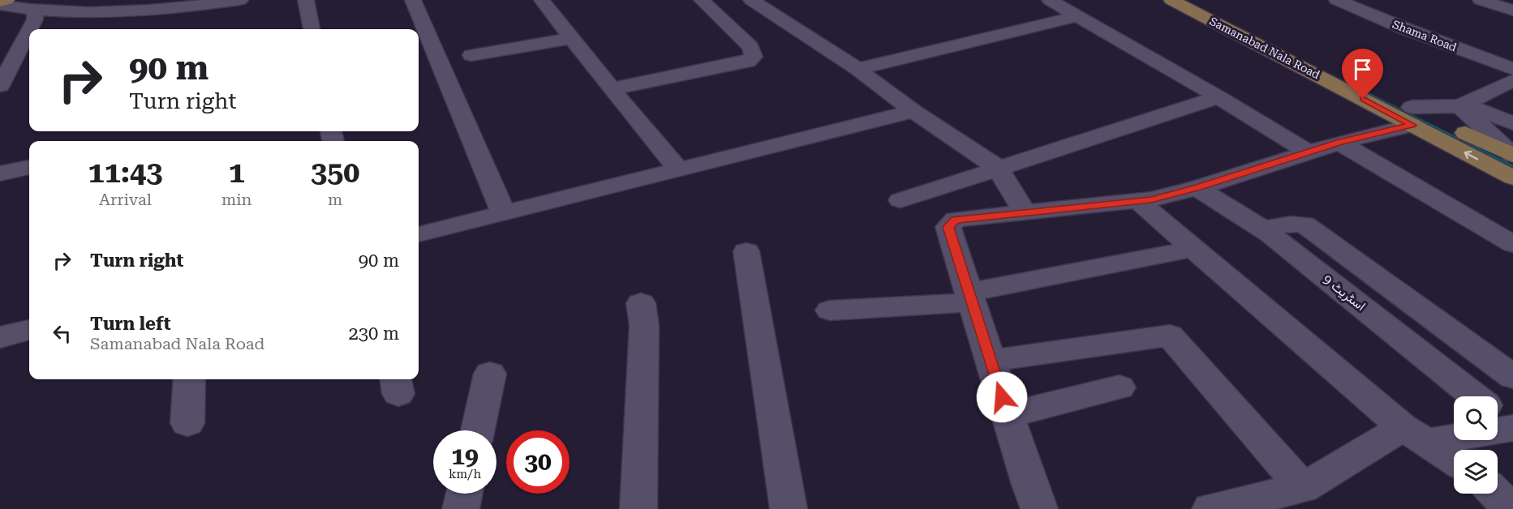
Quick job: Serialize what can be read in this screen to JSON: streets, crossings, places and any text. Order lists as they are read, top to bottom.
{
  "streets": {
    "main road": ["Samanabad Nala Road"],
    "street": ["Shama Road", "اسٹریٹ 9"]
  },
  "page": {
    "turn": ["90 m", "Turn right"],
    "eta": [
      "11:43",
      "Arrival",
      "1",
      "min",
      "350",
      "m"
    ],
    "list": [
      {
        "name": "Turn right",
        "value": "90 m"
      },
      {
        "name": "Turn left",
        "note": "Samanabad Nala Road",
        "value": "230 m"
      }
    ],
    "speed": "19 km/h",
    "limit": "30"
  }
}
